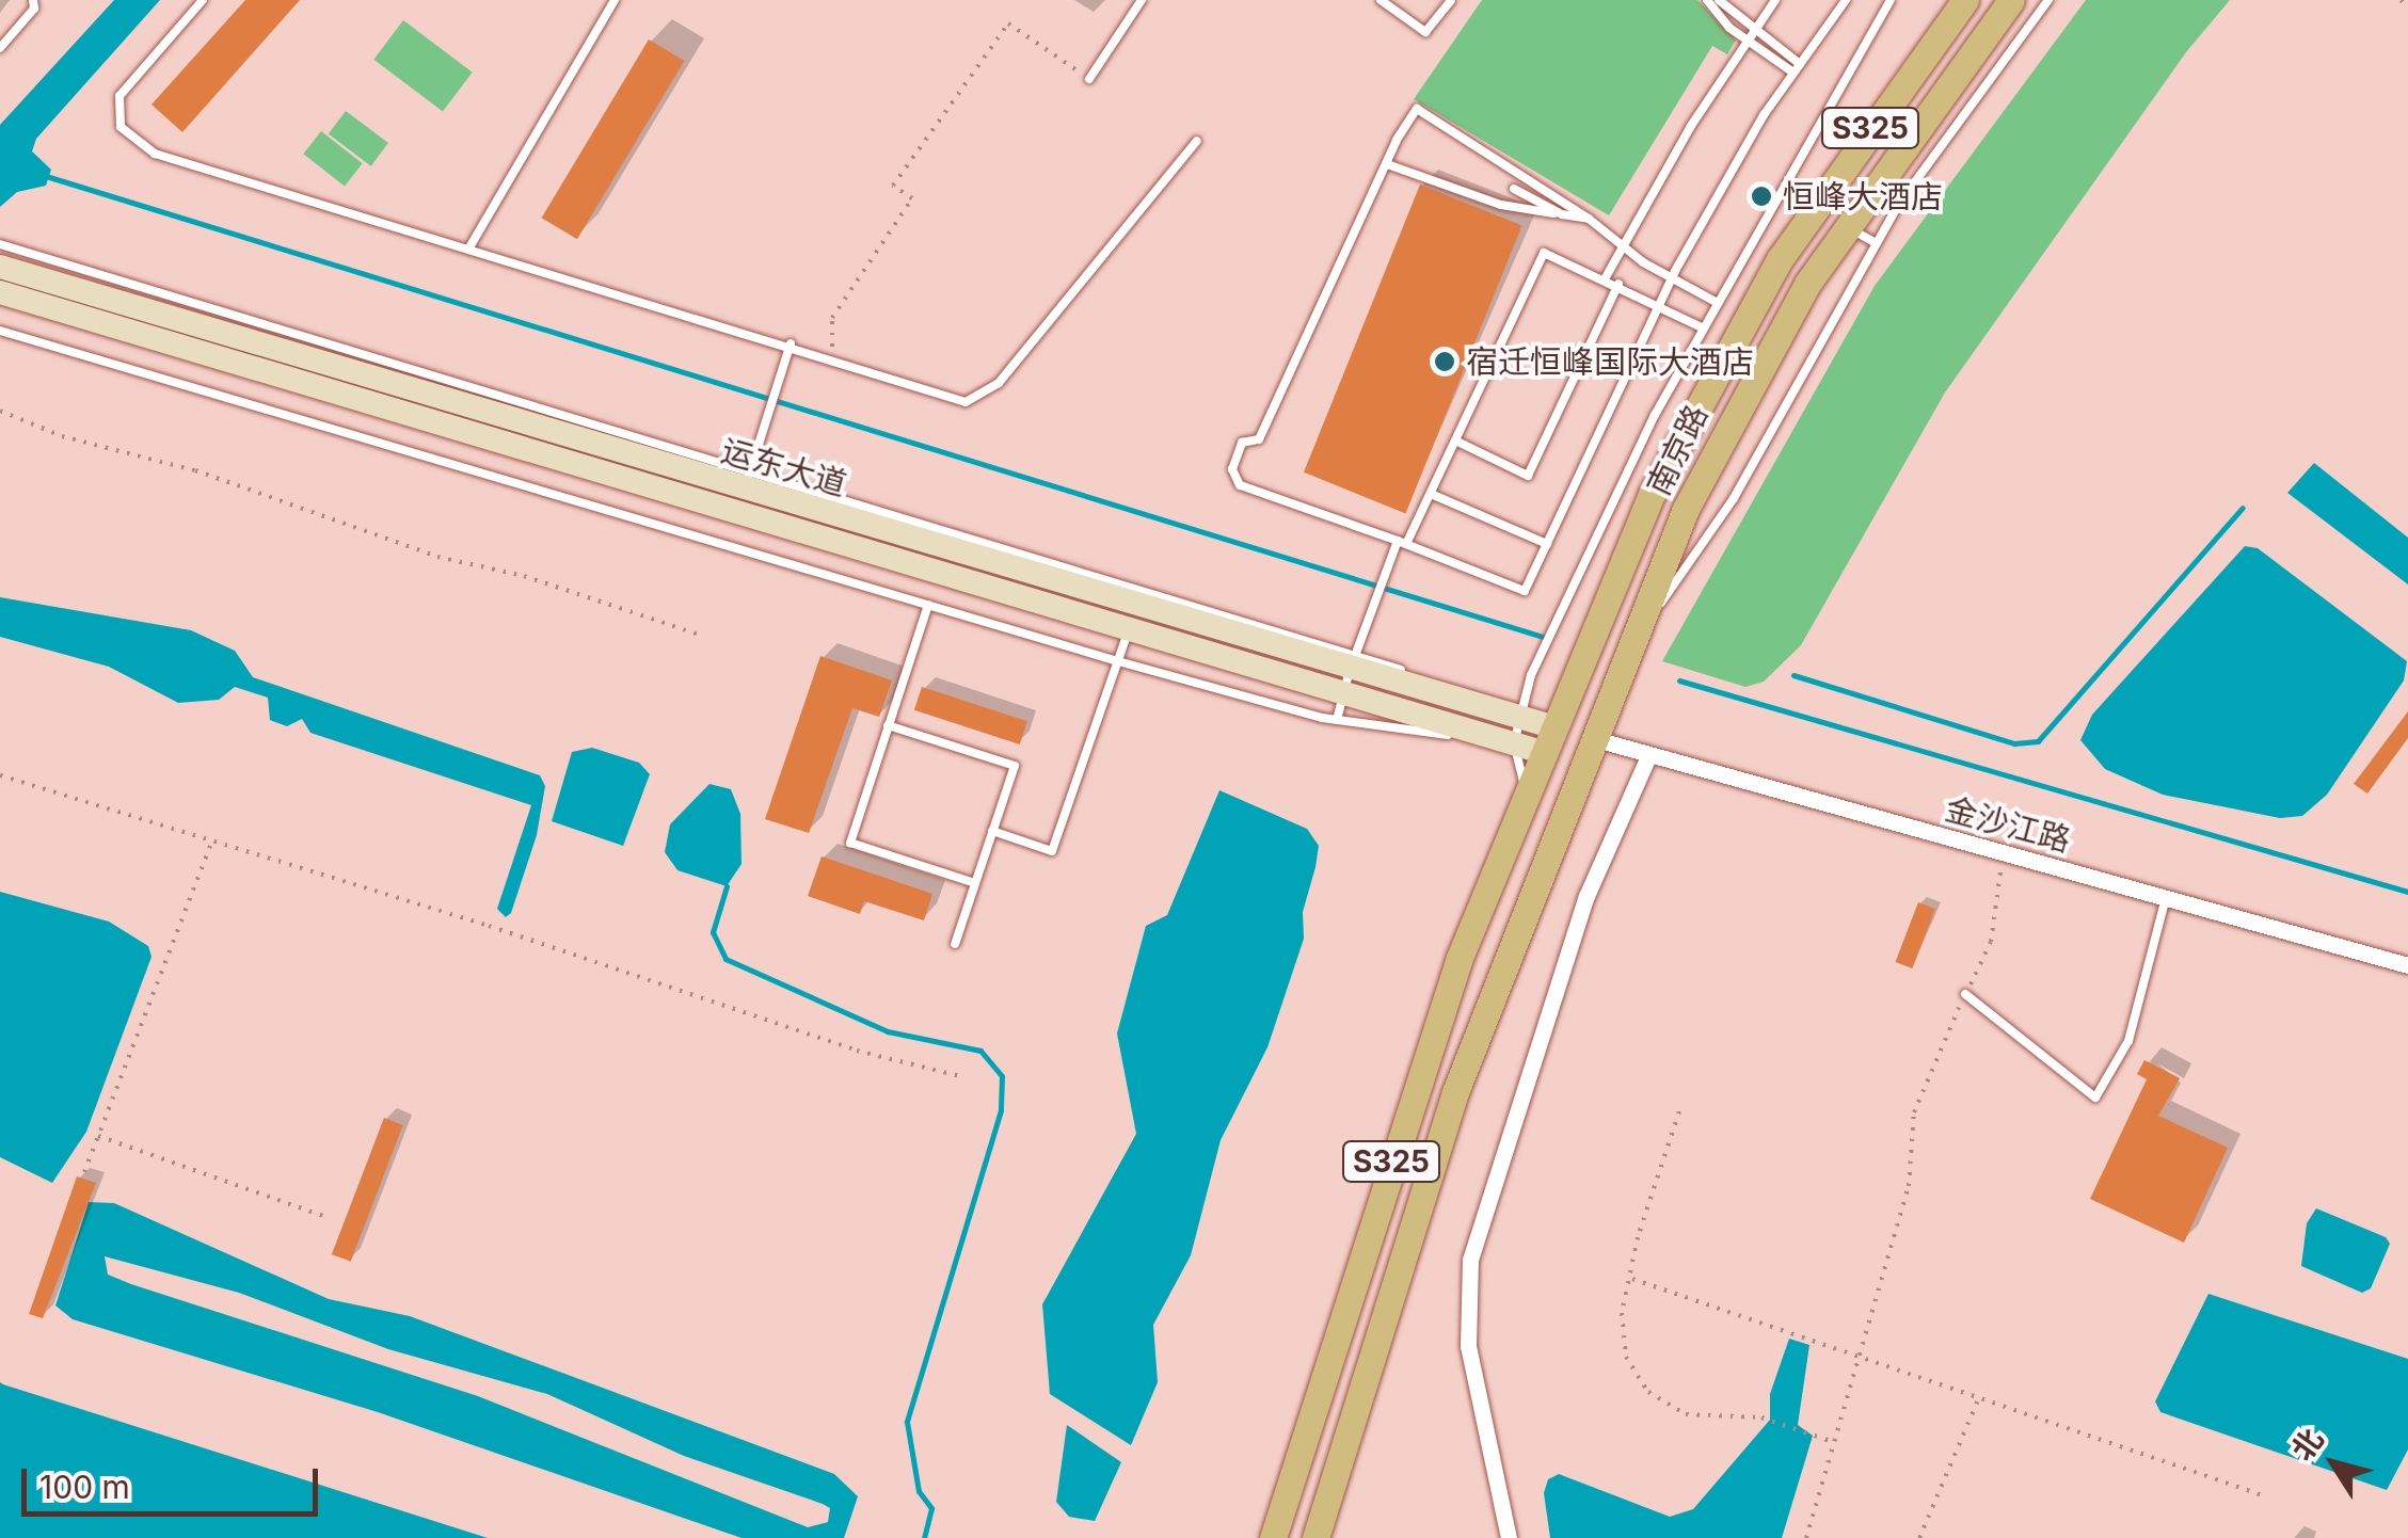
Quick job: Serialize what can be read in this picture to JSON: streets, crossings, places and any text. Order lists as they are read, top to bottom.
{
  "streets": {
    "main road": ["S325", "南京路", "运东大道"],
    "street": ["金沙江路"]
  },
  "crossings": [
    ["S325", "南京路"],
    ["南京路", "运东大道"],
    ["南京路", "金沙江路"]
  ],
  "places": ["恒峰大酒店", "宿迁恒峰国际大酒店"],
  "scale_bar": "100 m",
  "north": "top left"
}
